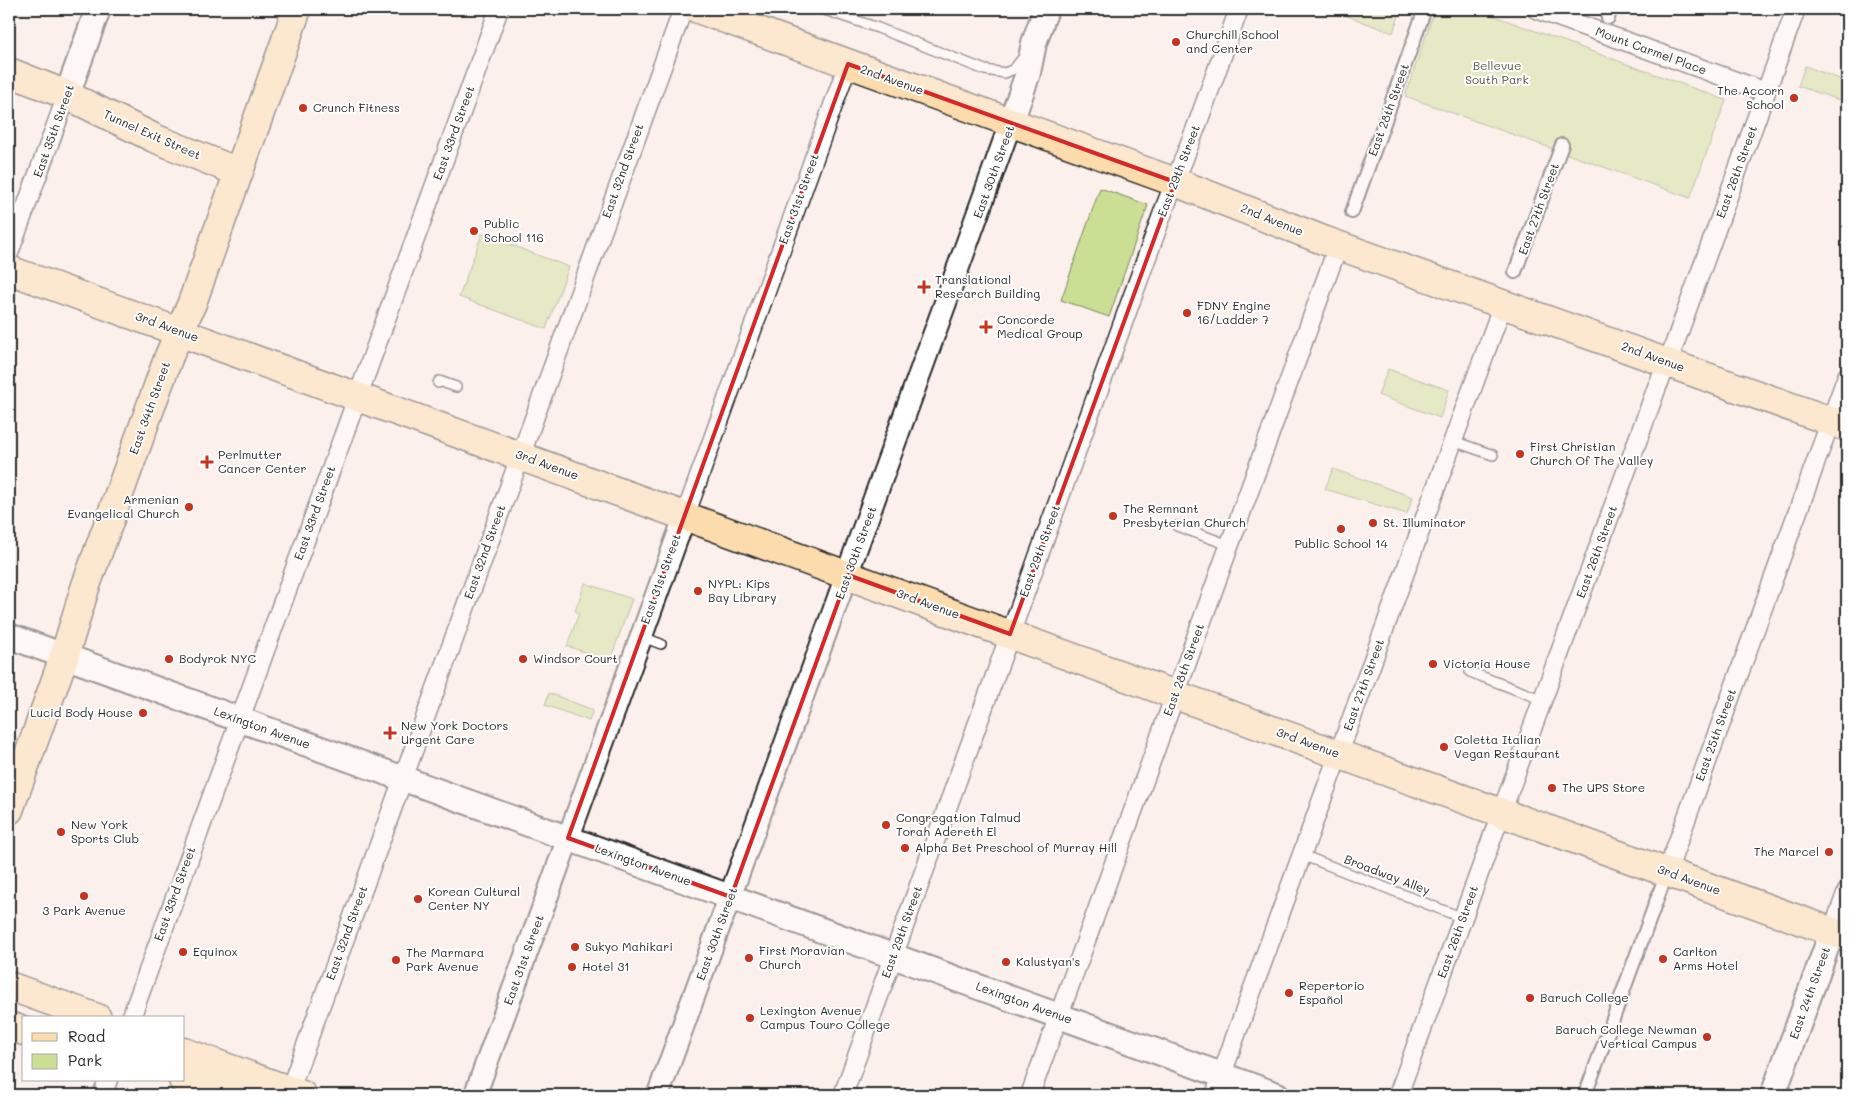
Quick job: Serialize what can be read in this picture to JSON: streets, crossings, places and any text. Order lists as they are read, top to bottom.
{
  "streets": {
    "main road": [
      "2nd Avenue",
      "East 35th Street",
      "Tunnel Exit Street",
      "East 30th Street",
      "3rd Avenue",
      "East 34th Street",
      "Lexington Avenue",
      "East 24th Street"
    ],
    "street": [
      "Mount Carmel Place",
      "East 28th Street",
      "East 33rd Street",
      "East 32nd Street",
      "East 29th Street",
      "East 26th Street",
      "East 31st Street",
      "East 27th Street",
      "East 25th Street"
    ],
    "lane": ["Broadway Alley"]
  },
  "crossings": [
    ["Mount Carmel Place", "East 26th Street"],
    ["2nd Avenue", "East 28th Street"],
    ["2nd Avenue", "East 29th Street"],
    ["2nd Avenue", "East 30th Street"],
    ["2nd Avenue", "East 26th Street"],
    ["2nd Avenue", "East 31st Street"],
    ["2nd Avenue", "East 27th Street"],
    ["2nd Avenue", "East 25th Street"],
    ["East 28th Street", "3rd Avenue"],
    ["East 28th Street", "Lexington Avenue"],
    ["East 35th Street", "Tunnel Exit Street"],
    ["East 33rd Street", "3rd Avenue"],
    ["East 33rd Street", "Lexington Avenue"],
    ["Tunnel Exit Street", "East 34th Street"],
    ["East 32nd Street", "3rd Avenue"],
    ["East 32nd Street", "Lexington Avenue"],
    ["East 29th Street", "3rd Avenue"],
    ["East 29th Street", "Lexington Avenue"],
    ["East 30th Street", "3rd Avenue"],
    ["East 30th Street", "Lexington Avenue"],
    ["East 26th Street", "3rd Avenue"],
    ["East 26th Street", "Broadway Alley"],
    ["East 31st Street", "3rd Avenue"],
    ["East 31st Street", "Lexington Avenue"],
    ["East 27th Street", "3rd Avenue"],
    ["East 27th Street", "Lexington Avenue"],
    ["East 27th Street", "Broadway Alley"],
    ["3rd Avenue", "East 34th Street"],
    ["3rd Avenue", "East 25th Street"],
    ["3rd Avenue", "East 24th Street"],
    ["East 34th Street", "Lexington Avenue"]
  ],
  "parks": ["Bellevue South Park"],
  "places": {
    "other": [
      "Churchill School and Center",
      "The Accorn School",
      "Crunch Fitness",
      "Public School 116",
      "FDNY Engine 16/Ladder 7",
      "First Christian Church Of The Valley",
      "Armenian Evangelical Church",
      "The Remnant Presbyterian Church",
      "St. Illuminator",
      "Public School 14",
      "NYPL: Kips Bay Library",
      "Bodyrok NYC",
      "Windsor Court",
      "Victoria House",
      "Lucid Body House",
      "Coletta Italian Vegan Restaurant",
      "The UPS Store",
      "Congregation Talmud Torah Adereth El",
      "New York Sports Club",
      "Alpha Bet Preschool of Murray Hill",
      "The Marcel",
      "3 Park Avenue",
      "Korean Cultural Center NY",
      "Sukyo Mahikari",
      "Equinox",
      "First Moravian Church",
      "Carlton Arms Hotel",
      "The Marmara Park Avenue",
      "Kalustyan's",
      "Hotel 31",
      "Repertorio Español",
      "Baruch College",
      "Lexington Avenue Campus Touro College",
      "Baruch College Newman Vertical Campus"
    ],
    "health": [
      "Translational Research Building",
      "Concorde Medical Group",
      "Perlmutter Cancer Center",
      "New York Doctors Urgent Care"
    ]
  },
  "legend": ["Road", "Park"]
}
